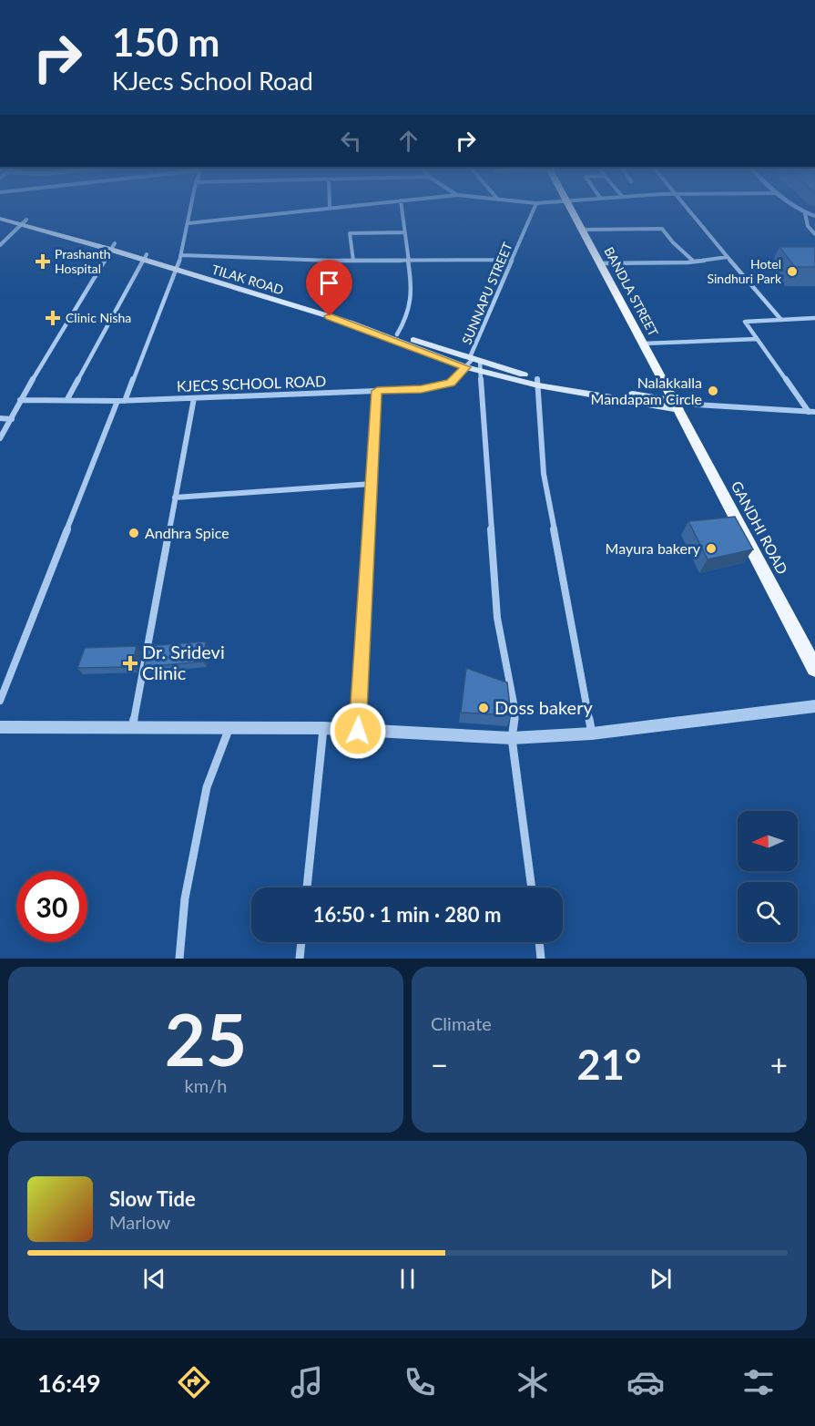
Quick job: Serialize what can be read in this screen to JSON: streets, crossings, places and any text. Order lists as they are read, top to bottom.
{
  "streets": {
    "main road": ["TILAK ROAD", "BANDLA STREET", "GANDHI ROAD"],
    "street": ["SUNNAPU STREET", "KJECS SCHOOL ROAD"]
  },
  "crossings": [
    ["TILAK ROAD", "BANDLA STREET"],
    ["TILAK ROAD", "SUNNAPU STREET"],
    ["TILAK ROAD", "KJECS SCHOOL ROAD"],
    ["TILAK ROAD", "GANDHI ROAD"],
    ["BANDLA STREET", "GANDHI ROAD"],
    ["SUNNAPU STREET", "KJECS SCHOOL ROAD"]
  ],
  "places": {
    "health": ["Prashanth Hospital", "Clinic Nisha", "Dr. Sridevi Clinic"],
    "other": [
      "Hotel Sindhuri Park",
      "Nalakkalla Mandapam Circle",
      "Andhra Spice",
      "Mayura bakery",
      "Doss bakery"
    ]
  },
  "north": "left",
  "page": {
    "turn": ["150 m", "KJecs School Road"],
    "limit": "30",
    "trip": "16:50 · 1 min · 280 m",
    "tile": [
      ["25", "km/h"],
      "Climate"
    ],
    "heat": ["−", "21°", "+"],
    "song": ["Slow Tide", "Marlow"],
    "tabs": "16:49"
  }
}
